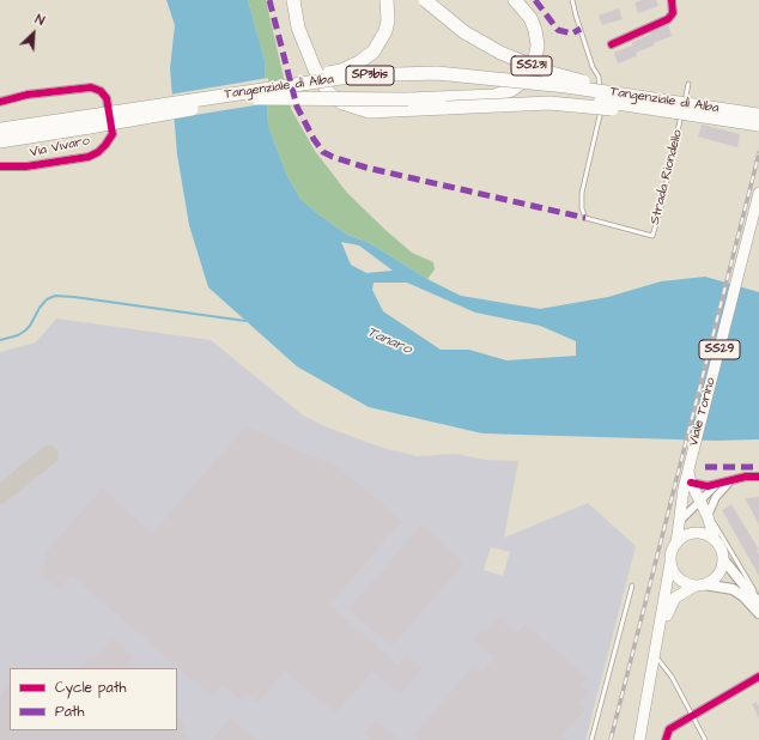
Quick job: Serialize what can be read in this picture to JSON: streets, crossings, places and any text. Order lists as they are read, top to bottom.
{
  "streets": {
    "highway": ["SS231", "SP3bis", "Tangenziale di Alba"],
    "main road": ["SS29", "Viale Torino"],
    "street": ["Via Vivaro"],
    "lane": ["Strada Riondello"]
  },
  "crossings": [
    ["SS231", "Tangenziale di Alba"],
    ["SP3bis", "Tangenziale di Alba"]
  ],
  "water": ["Tanaro"],
  "legend": ["Cycle path", "Path"],
  "north": "top right"
}
